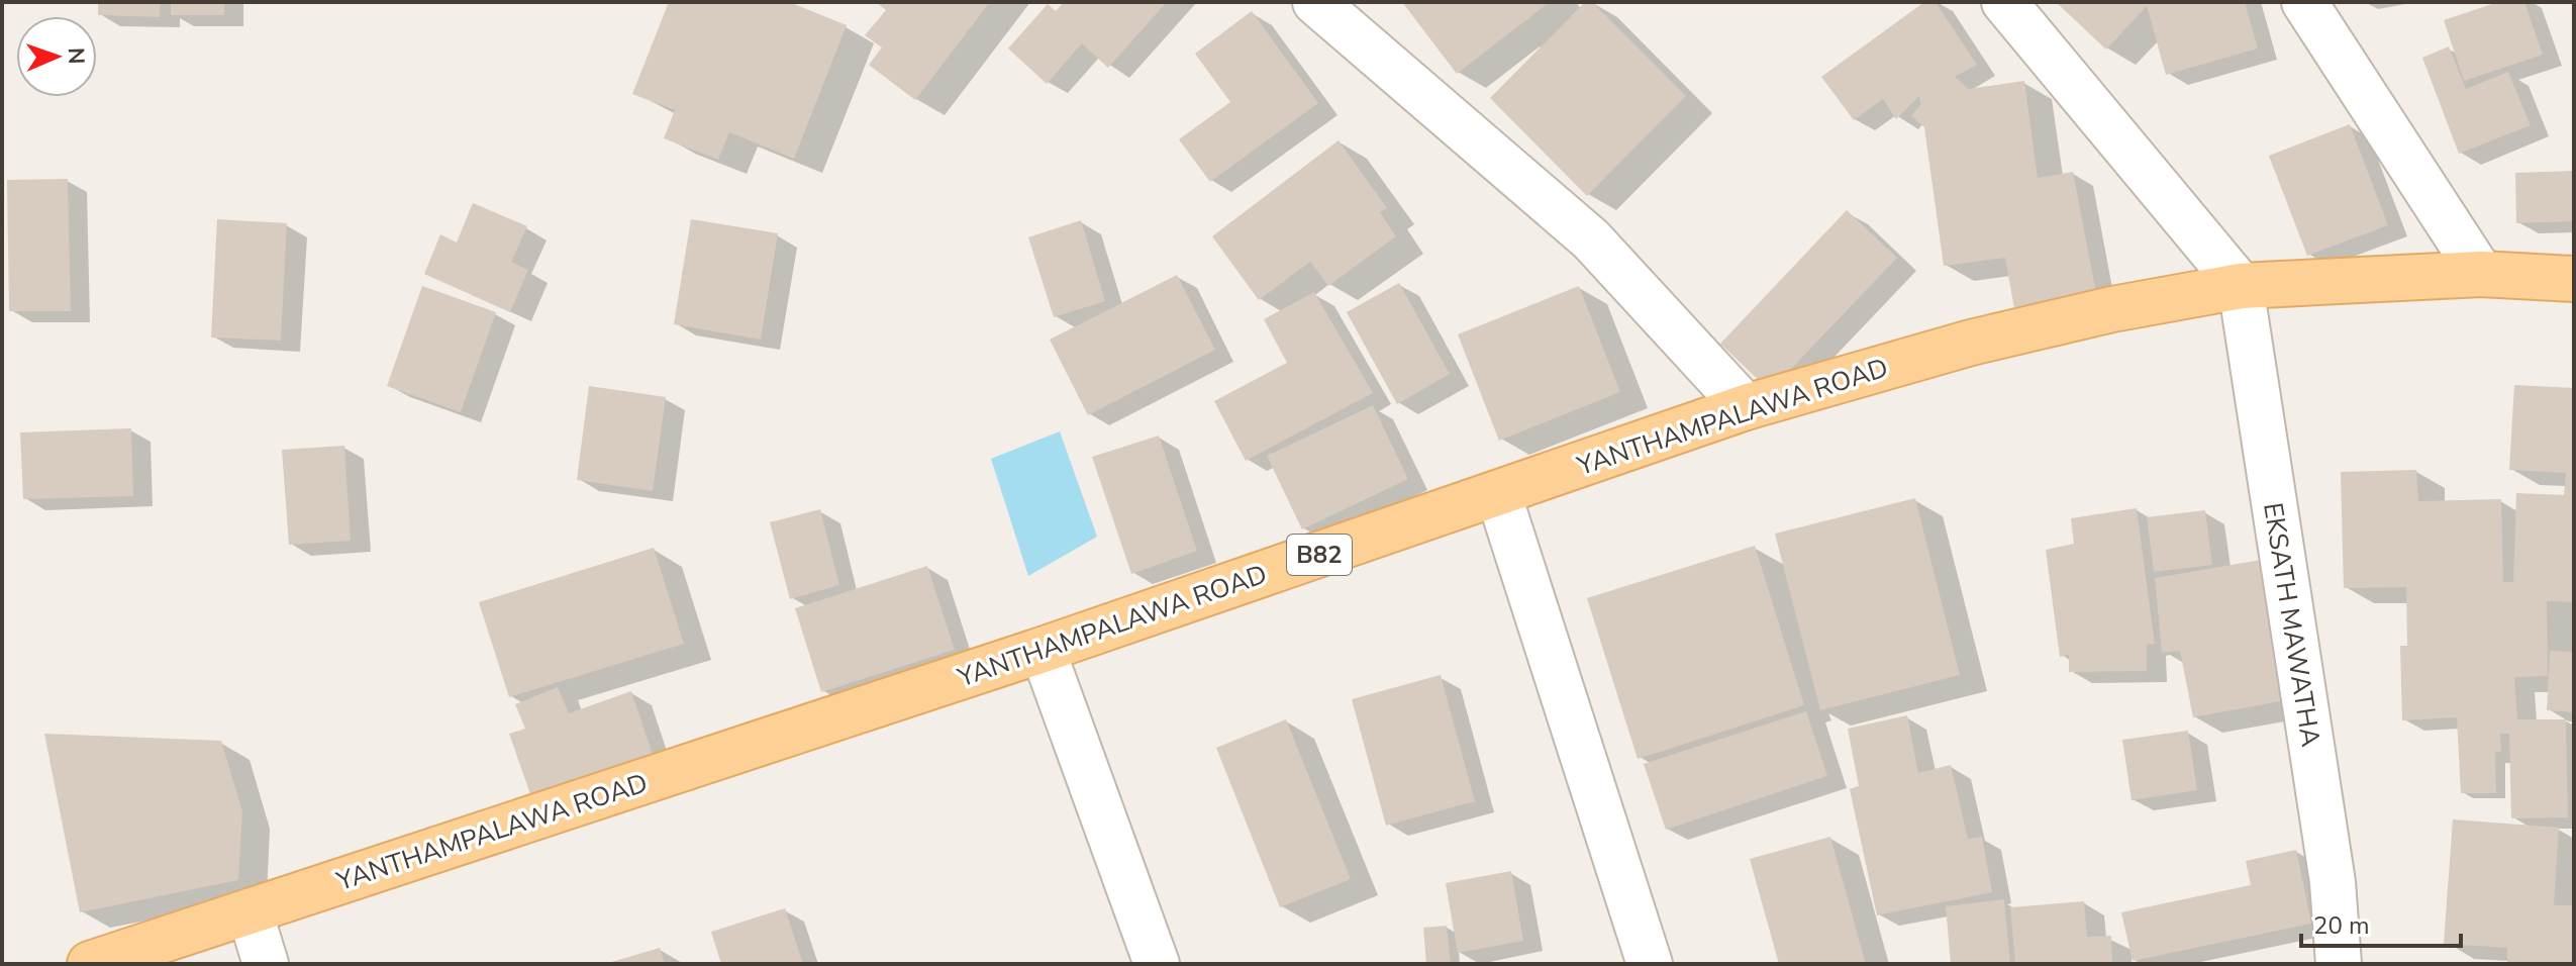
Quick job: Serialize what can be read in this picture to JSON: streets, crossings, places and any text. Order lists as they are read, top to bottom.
{
  "streets": {
    "main road": ["YANTHAMPALAWA ROAD", "B82"],
    "street": ["EKSATH MAWATHA"]
  },
  "crossings": [
    ["YANTHAMPALAWA ROAD", "EKSATH MAWATHA"]
  ],
  "scale_bar": "20 m",
  "north": "right"
}
